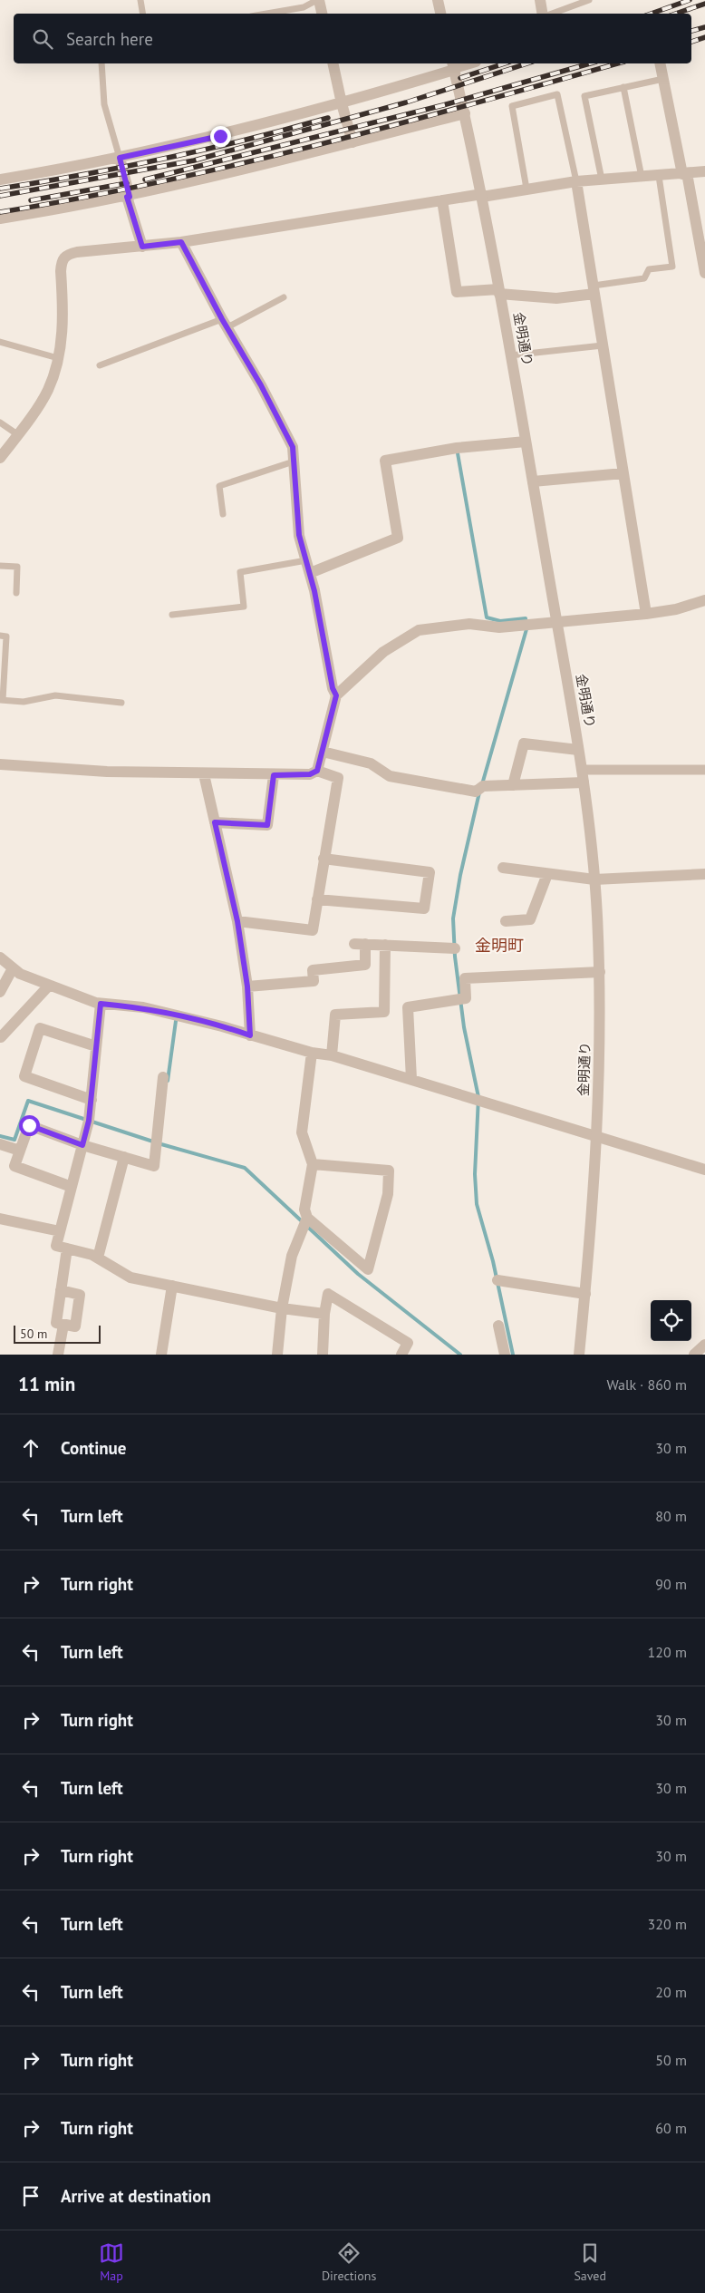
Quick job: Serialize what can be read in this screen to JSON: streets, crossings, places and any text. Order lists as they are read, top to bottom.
{
  "streets": {
    "street": ["金明通り"]
  },
  "districts": ["金明町"],
  "scale_bar": "50 m",
  "page": {
    "search": "Search here",
    "scale": "50 m",
    "heading": ["11 min", "Walk · 860 m"],
    "list": [
      ["Continue", "30 m"],
      ["Turn left", "80 m"],
      ["Turn right", "90 m"],
      ["Turn left", "120 m"],
      ["Turn right", "30 m"],
      ["Turn left", "30 m"],
      ["Turn right", "30 m"],
      ["Turn left", "320 m"],
      ["Turn left", "20 m"],
      ["Turn right", "50 m"],
      ["Turn right", "60 m"],
      "Arrive at destination"
    ],
    "nav": ["Map", "Directions", "Saved"]
  }
}
